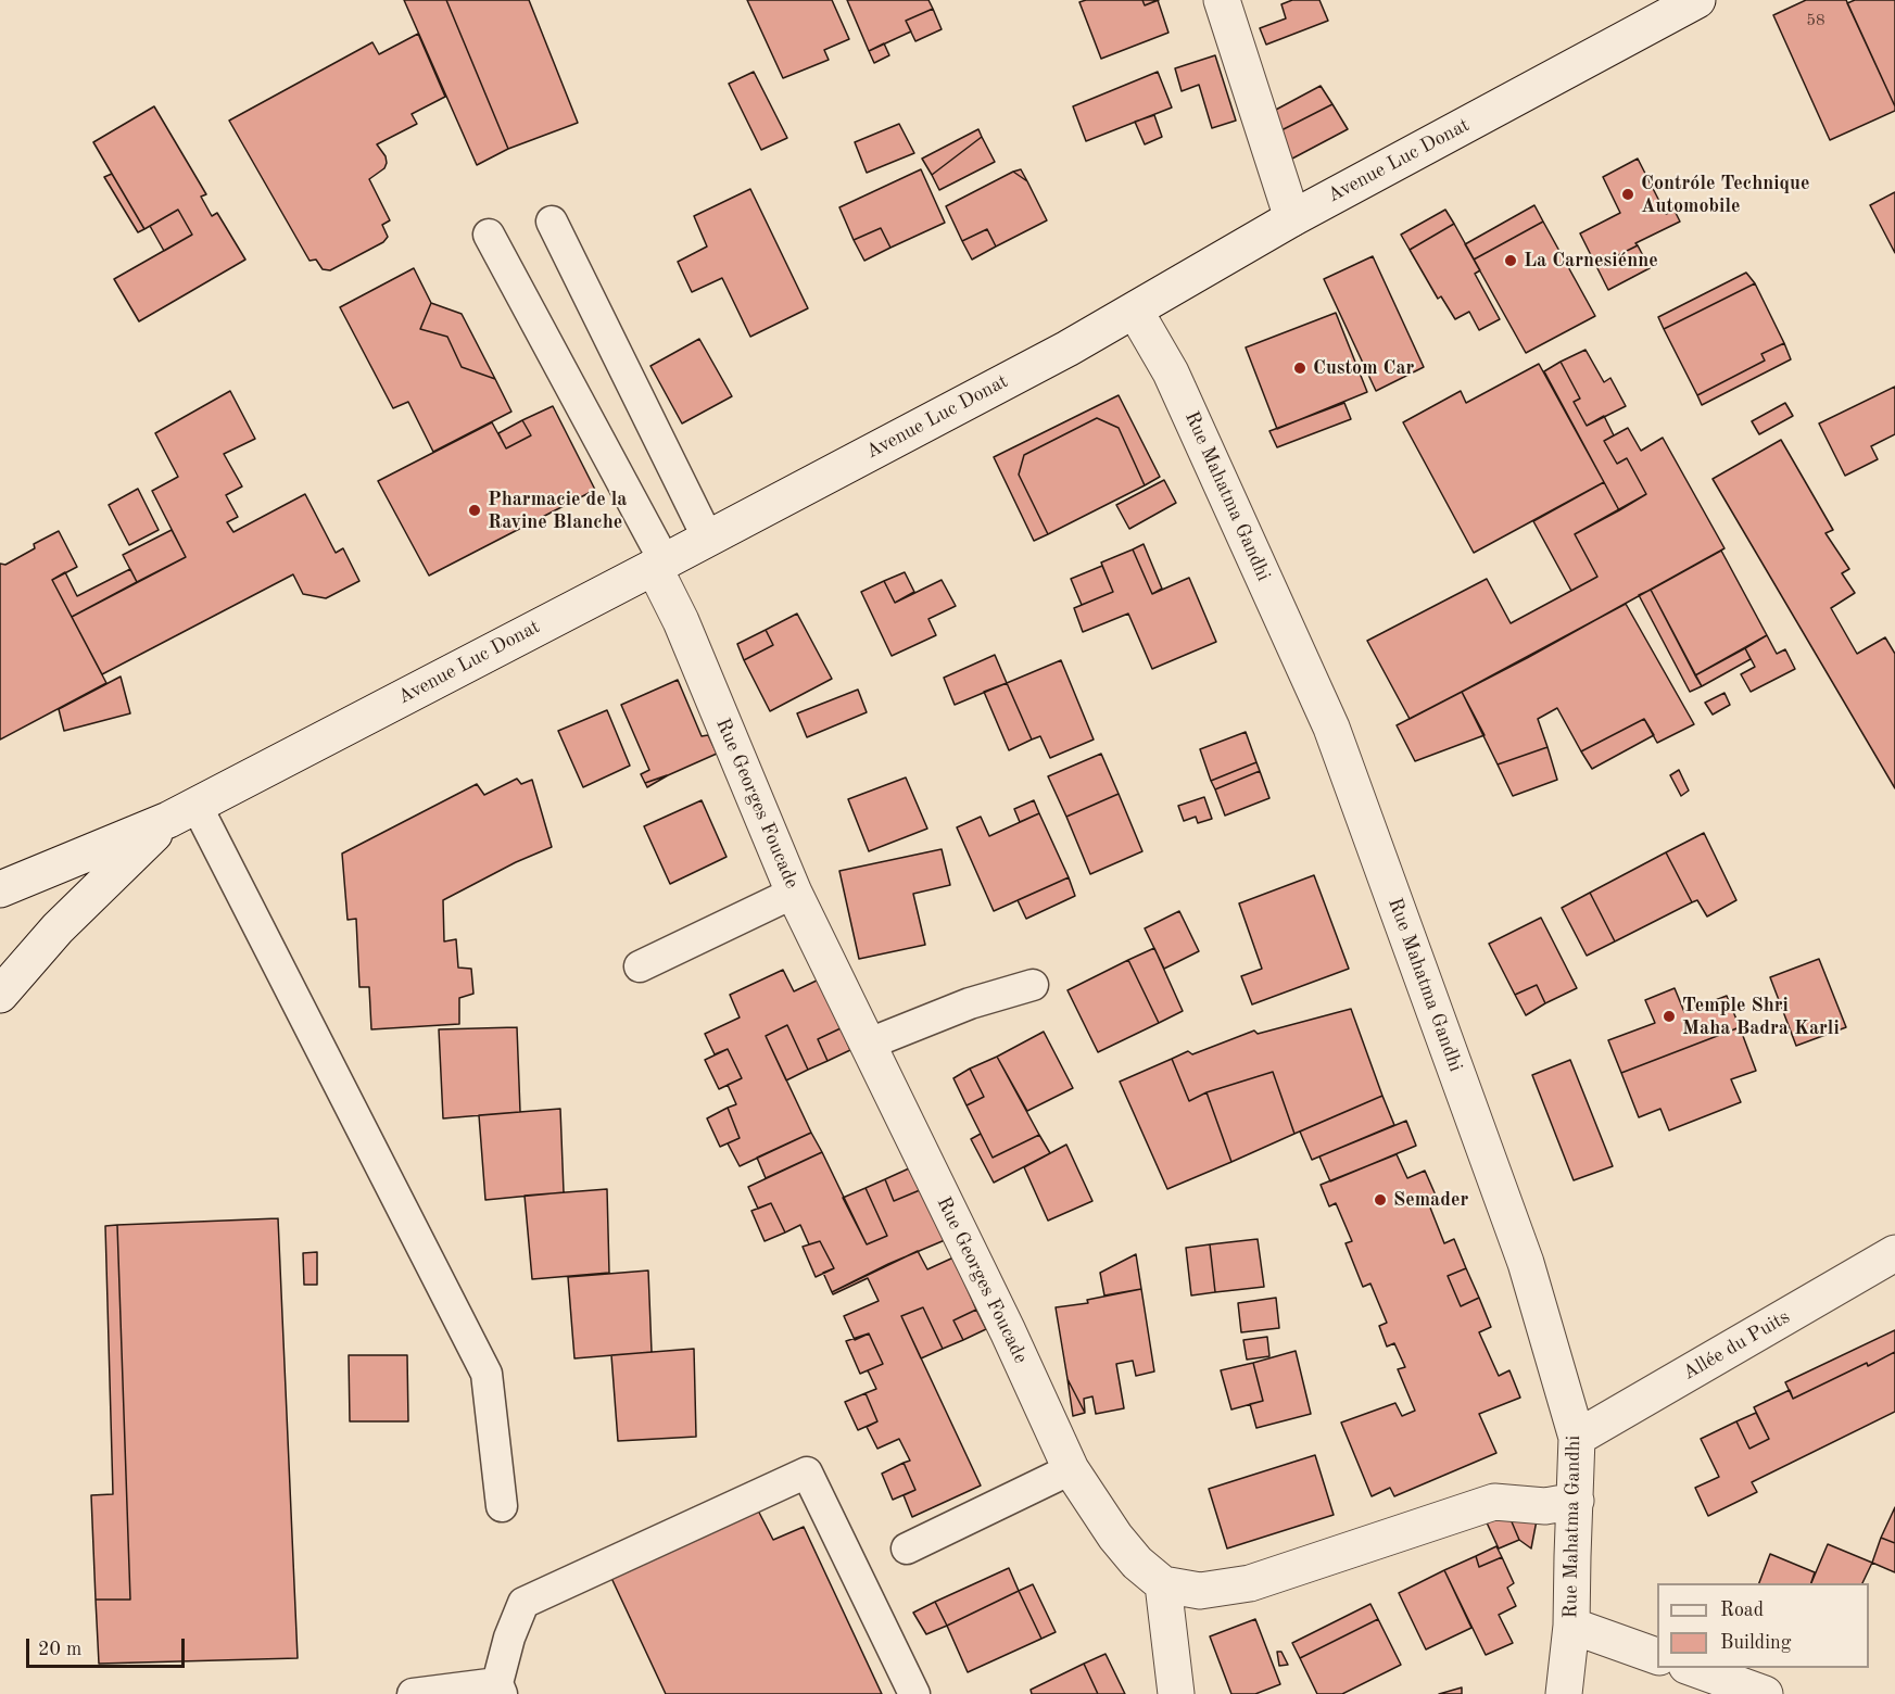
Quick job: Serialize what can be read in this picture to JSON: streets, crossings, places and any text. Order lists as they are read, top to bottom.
{
  "streets": {
    "street": [
      "Avenue Luc Donat",
      "Rue Mahatma Gandhi",
      "Rue Georges Foucade",
      "Allée du Puits"
    ]
  },
  "crossings": [
    ["Avenue Luc Donat", "Rue Mahatma Gandhi"],
    ["Avenue Luc Donat", "Rue Georges Foucade"],
    ["Rue Mahatma Gandhi", "Allée du Puits"]
  ],
  "places": [
    "Contróle Technique Automobile",
    "La Carnesiénne",
    "Custom Car",
    "Pharmacie de la Ravine Blanche",
    "Temple Shri Maha Badra Karli",
    "Semader"
  ],
  "house_numbers": ["58"],
  "legend": ["Road", "Building"],
  "scale_bar": "20 m"
}
